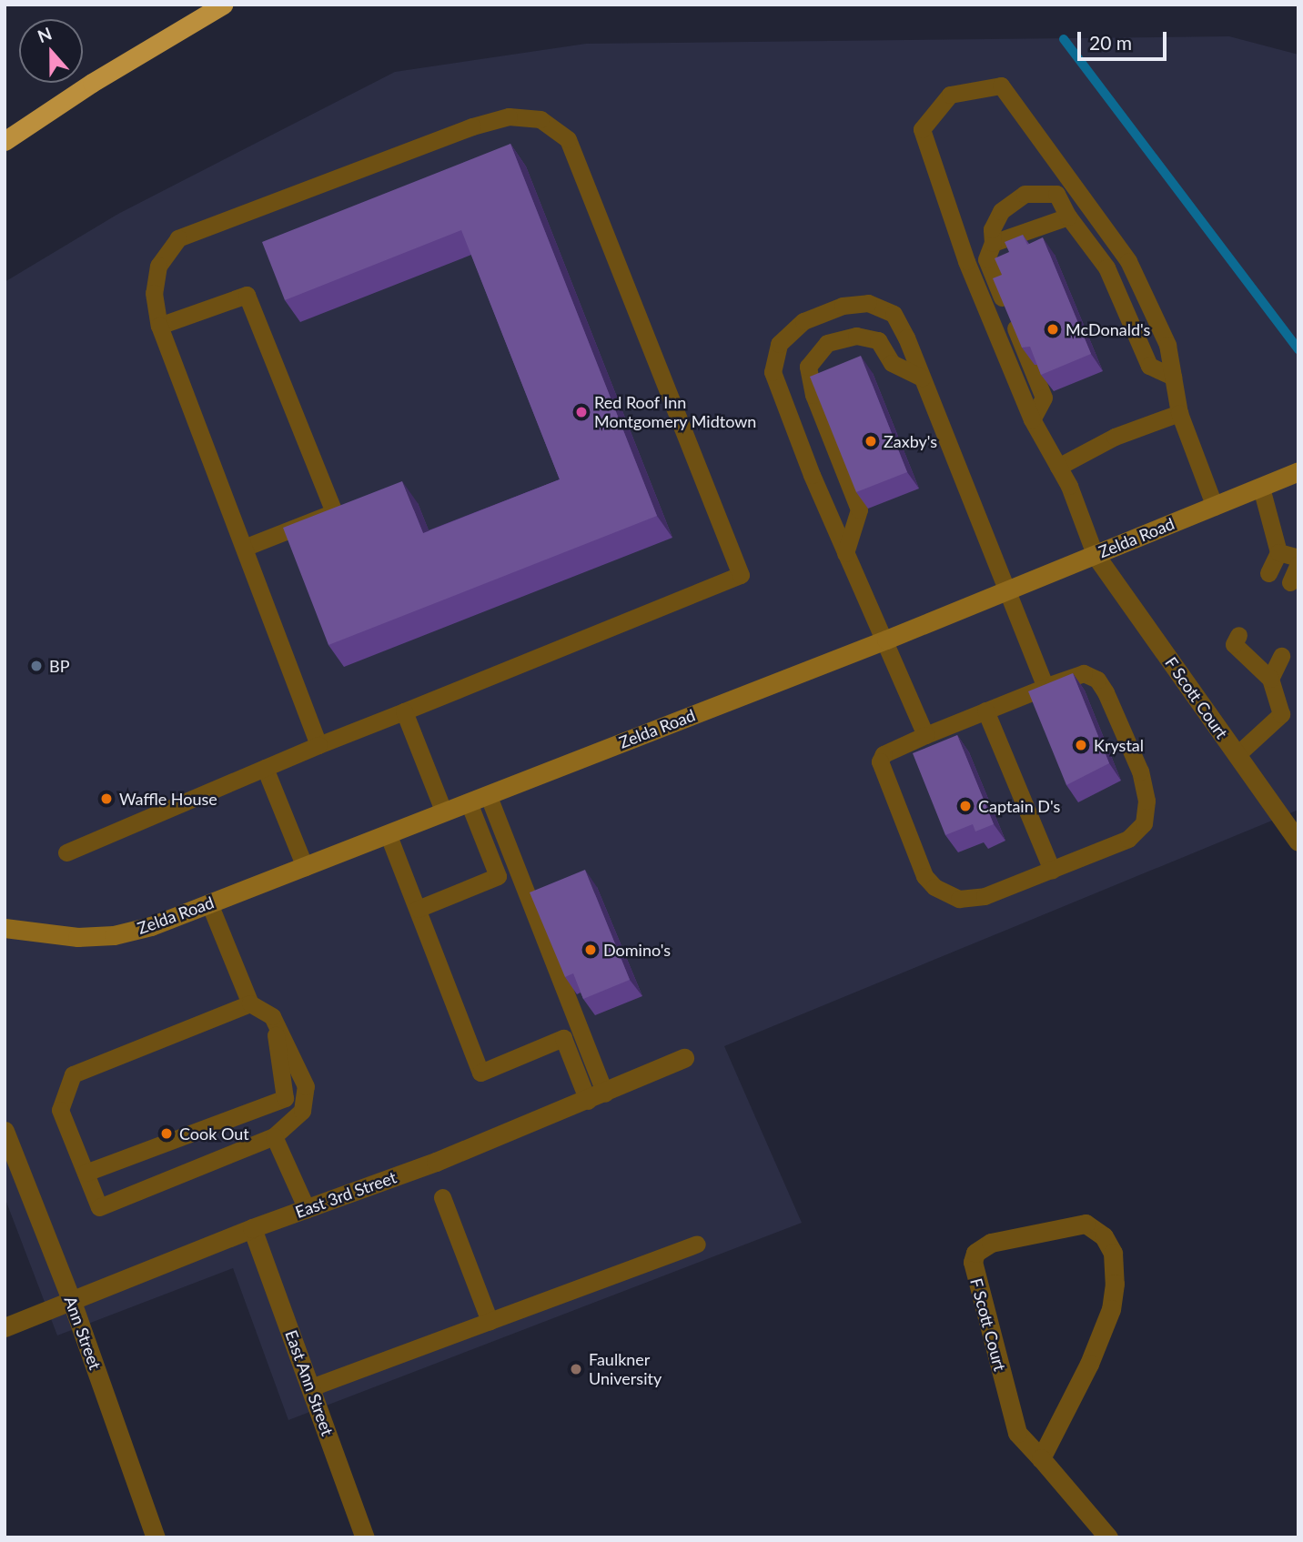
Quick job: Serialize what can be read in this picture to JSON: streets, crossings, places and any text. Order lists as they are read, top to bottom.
{
  "streets": {
    "main road": ["Zelda Road"],
    "street": [
      "F Scott Court",
      "East 3rd Street",
      "Ann Street",
      "East Ann Street"
    ]
  },
  "crossings": [
    ["Zelda Road", "F Scott Court"],
    ["East 3rd Street", "Ann Street"],
    ["East 3rd Street", "East Ann Street"]
  ],
  "places": [
    "McDonald's",
    "Red Roof Inn Montgomery Midtown",
    "Zaxby's",
    "BP",
    "Krystal",
    "Waffle House",
    "Captain D's",
    "Domino's",
    "Cook Out",
    "Faulkner University"
  ],
  "scale_bar": "20 m",
  "north": "top"
}
